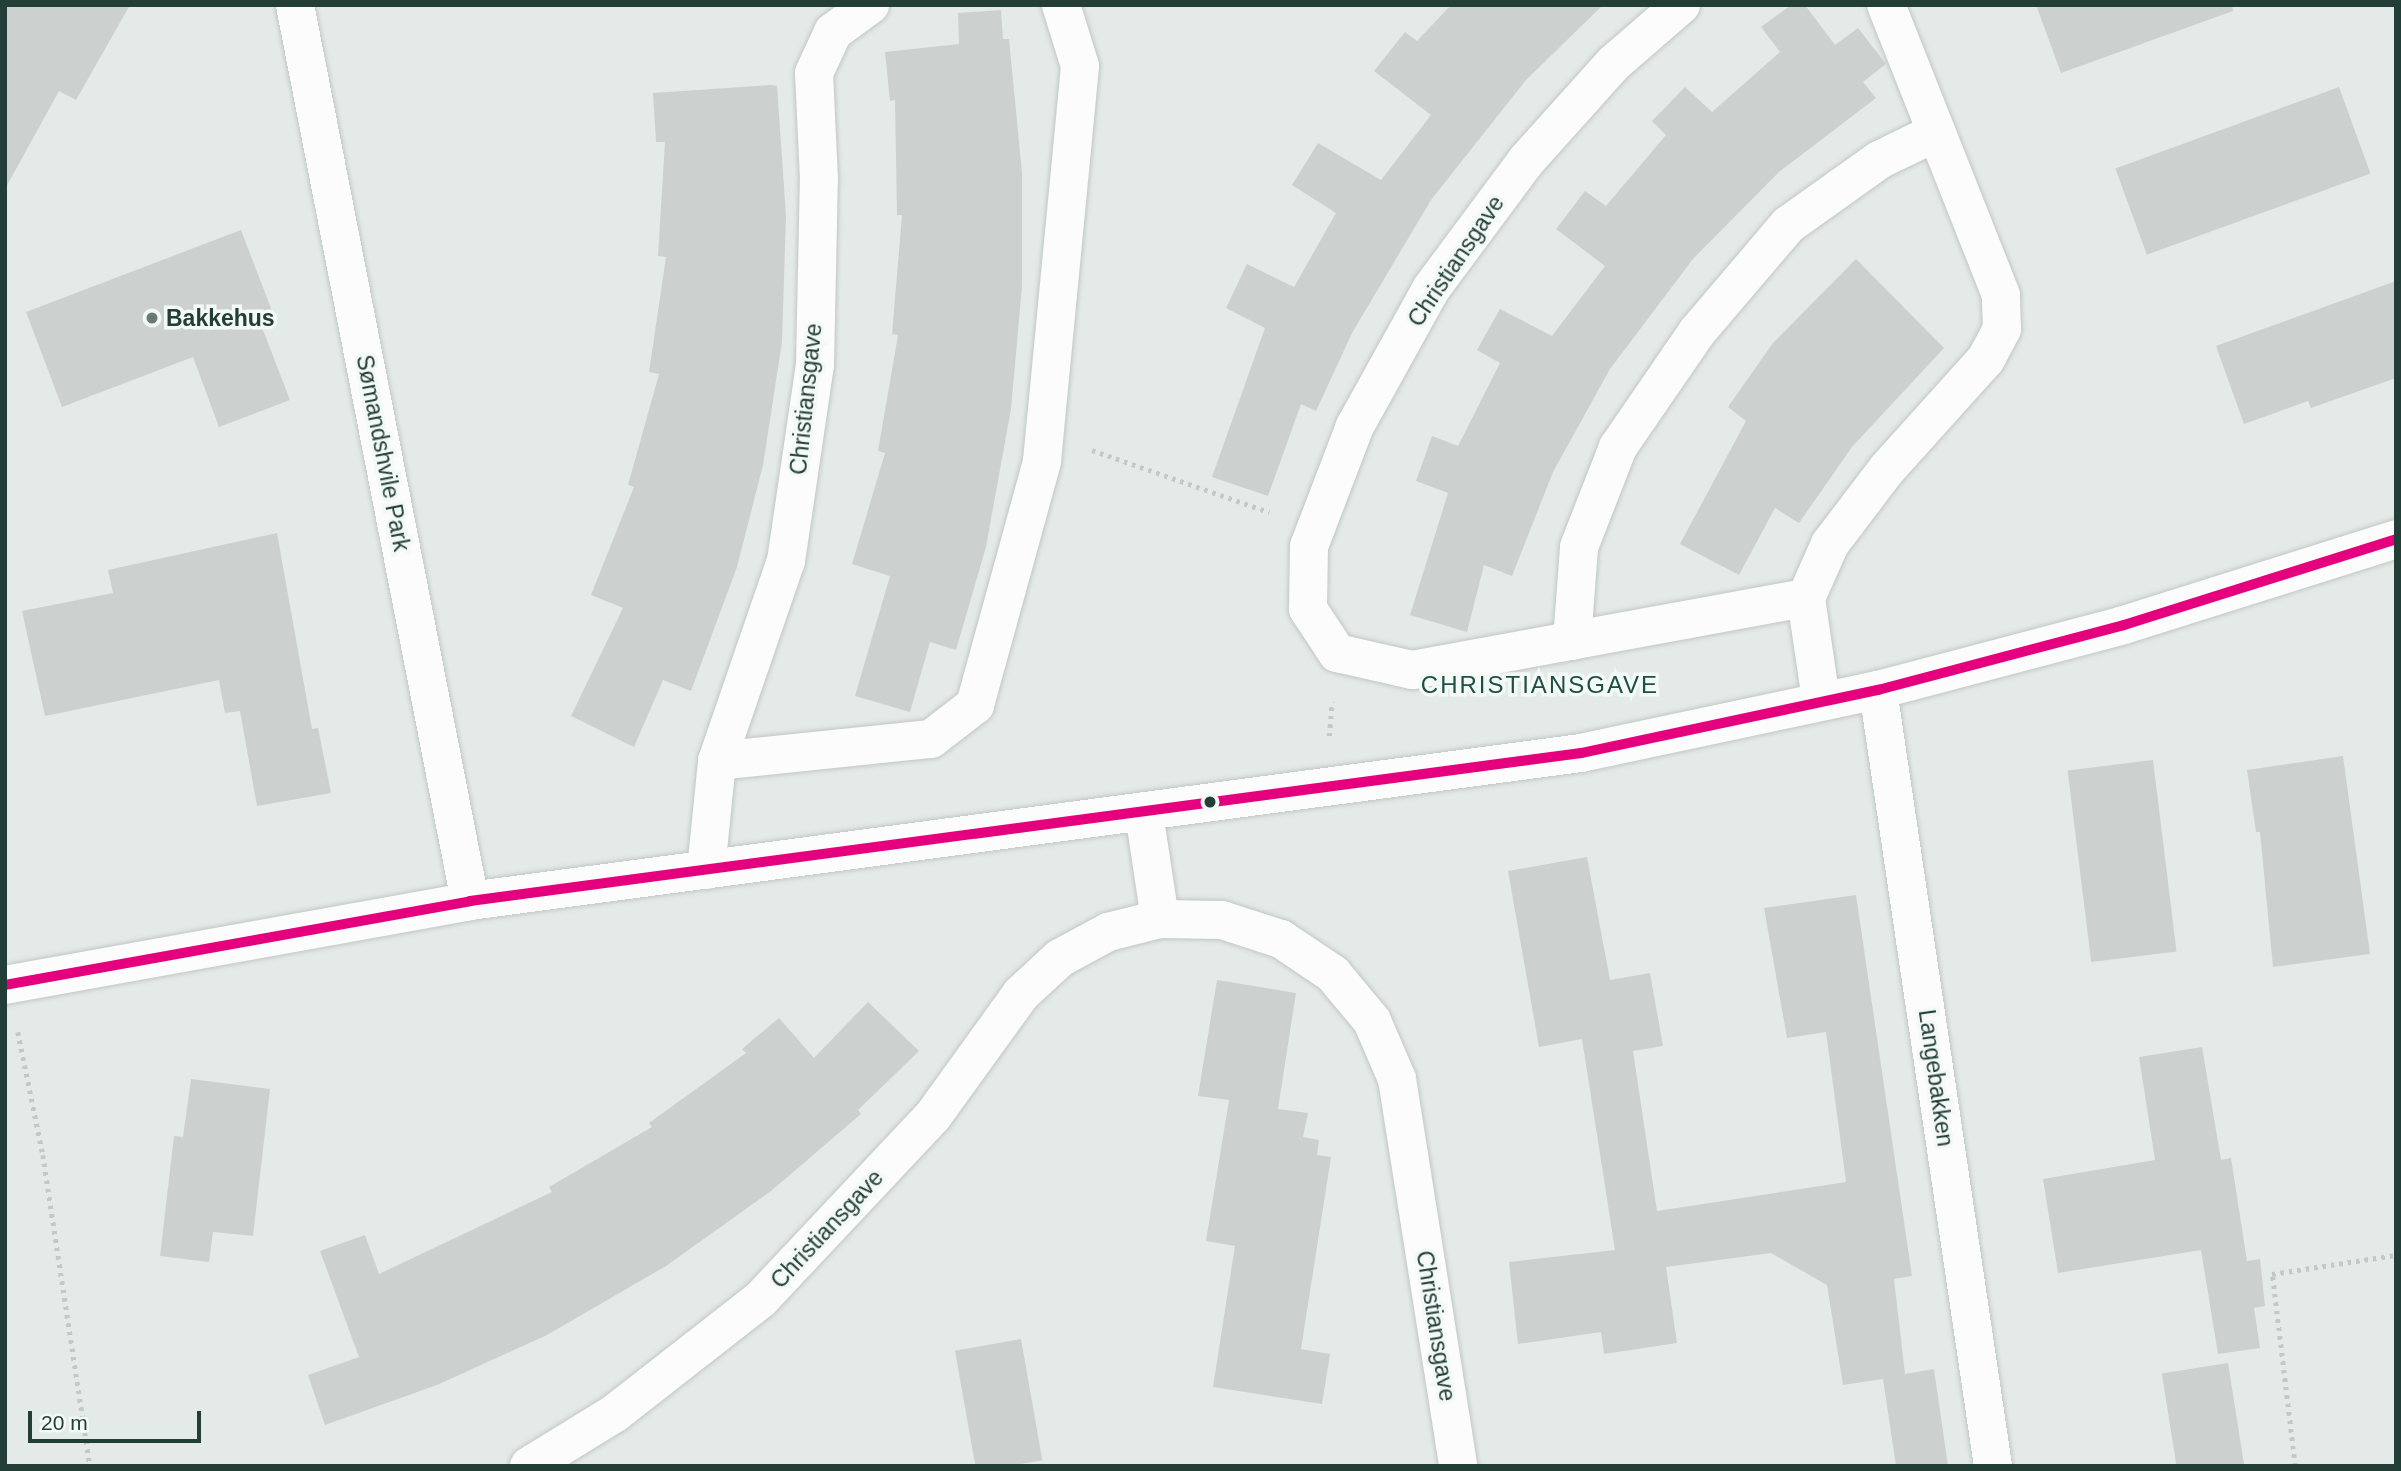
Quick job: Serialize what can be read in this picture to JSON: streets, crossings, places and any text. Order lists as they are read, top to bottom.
{
  "streets": {
    "street": ["Christiansgave", "Sømandshvile Park", "Langebakken"]
  },
  "districts": ["CHRISTIANSGAVE"],
  "places": ["Bakkehus"],
  "scale_bar": "20 m"
}
